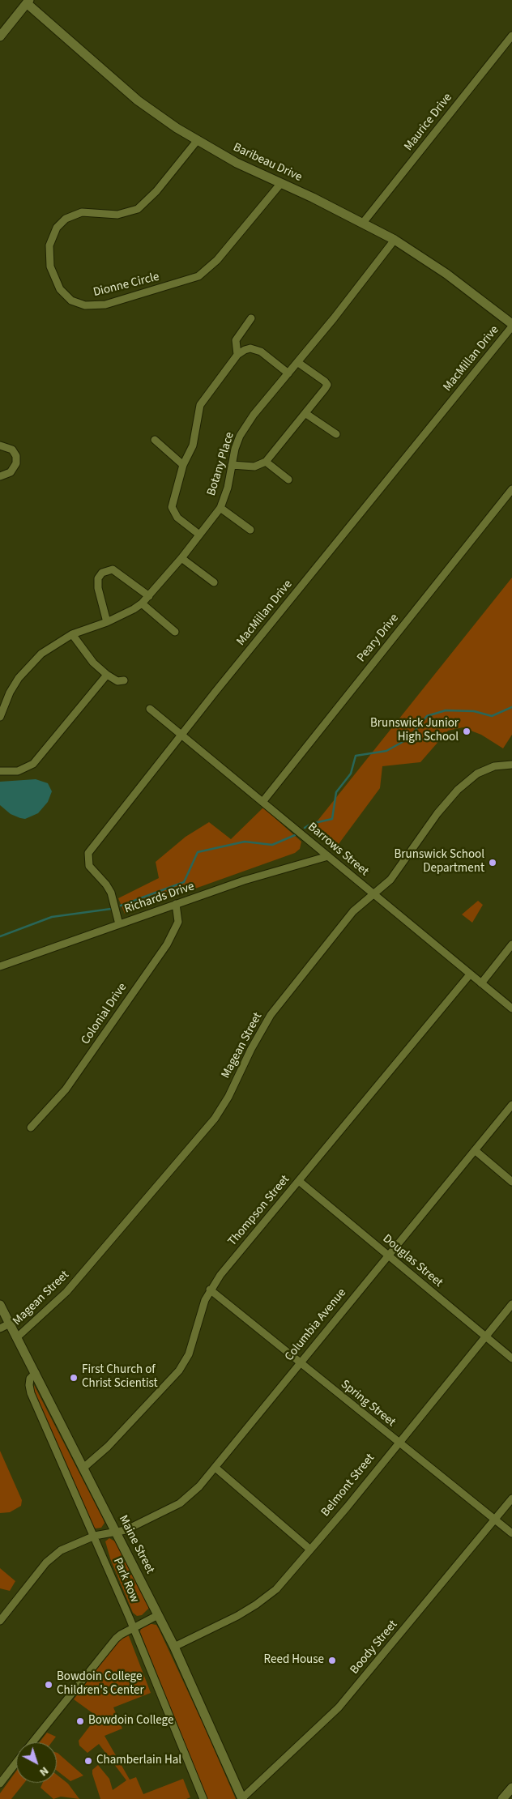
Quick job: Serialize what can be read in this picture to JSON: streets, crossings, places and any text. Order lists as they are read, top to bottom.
{
  "streets": {
    "street": [
      "Maurice Drive",
      "Baribeau Drive",
      "Dionne Circle",
      "MacMillan Drive",
      "Botany Place",
      "Peary Drive",
      "Barrows Street",
      "Richards Drive",
      "Colonial Drive",
      "Magean Street",
      "Thompson Street",
      "Douglas Street",
      "Columbia Avenue",
      "Spring Street",
      "Belmont Street",
      "Maine Street",
      "Park Row",
      "Boody Street"
    ]
  },
  "crossings": [
    ["Maurice Drive", "Baribeau Drive"],
    ["Baribeau Drive", "Dionne Circle"],
    ["Baribeau Drive", "MacMillan Drive"],
    ["Baribeau Drive", "Botany Place"],
    ["MacMillan Drive", "Barrows Street"],
    ["MacMillan Drive", "Richards Drive"],
    ["Peary Drive", "Barrows Street"],
    ["Barrows Street", "Richards Drive"],
    ["Barrows Street", "Magean Street"],
    ["Barrows Street", "Thompson Street"],
    ["Richards Drive", "Colonial Drive"],
    ["Magean Street", "Maine Street"],
    ["Thompson Street", "Douglas Street"],
    ["Thompson Street", "Spring Street"],
    ["Thompson Street", "Maine Street"],
    ["Douglas Street", "Columbia Avenue"],
    ["Douglas Street", "Belmont Street"],
    ["Columbia Avenue", "Spring Street"],
    ["Columbia Avenue", "Maine Street"],
    ["Columbia Avenue", "Park Row"],
    ["Spring Street", "Belmont Street"],
    ["Spring Street", "Boody Street"],
    ["Belmont Street", "Maine Street"],
    ["Maine Street", "Park Row"],
    ["Maine Street", "Boody Street"]
  ],
  "places": [
    "Brunswick Junior High School",
    "Brunswick School Department",
    "First Church of Christ Scientist",
    "Reed House",
    "Bowdoin College Children's Center",
    "Bowdoin College",
    "Chamberlain Hal"
  ],
  "north": "bottom right"
}
